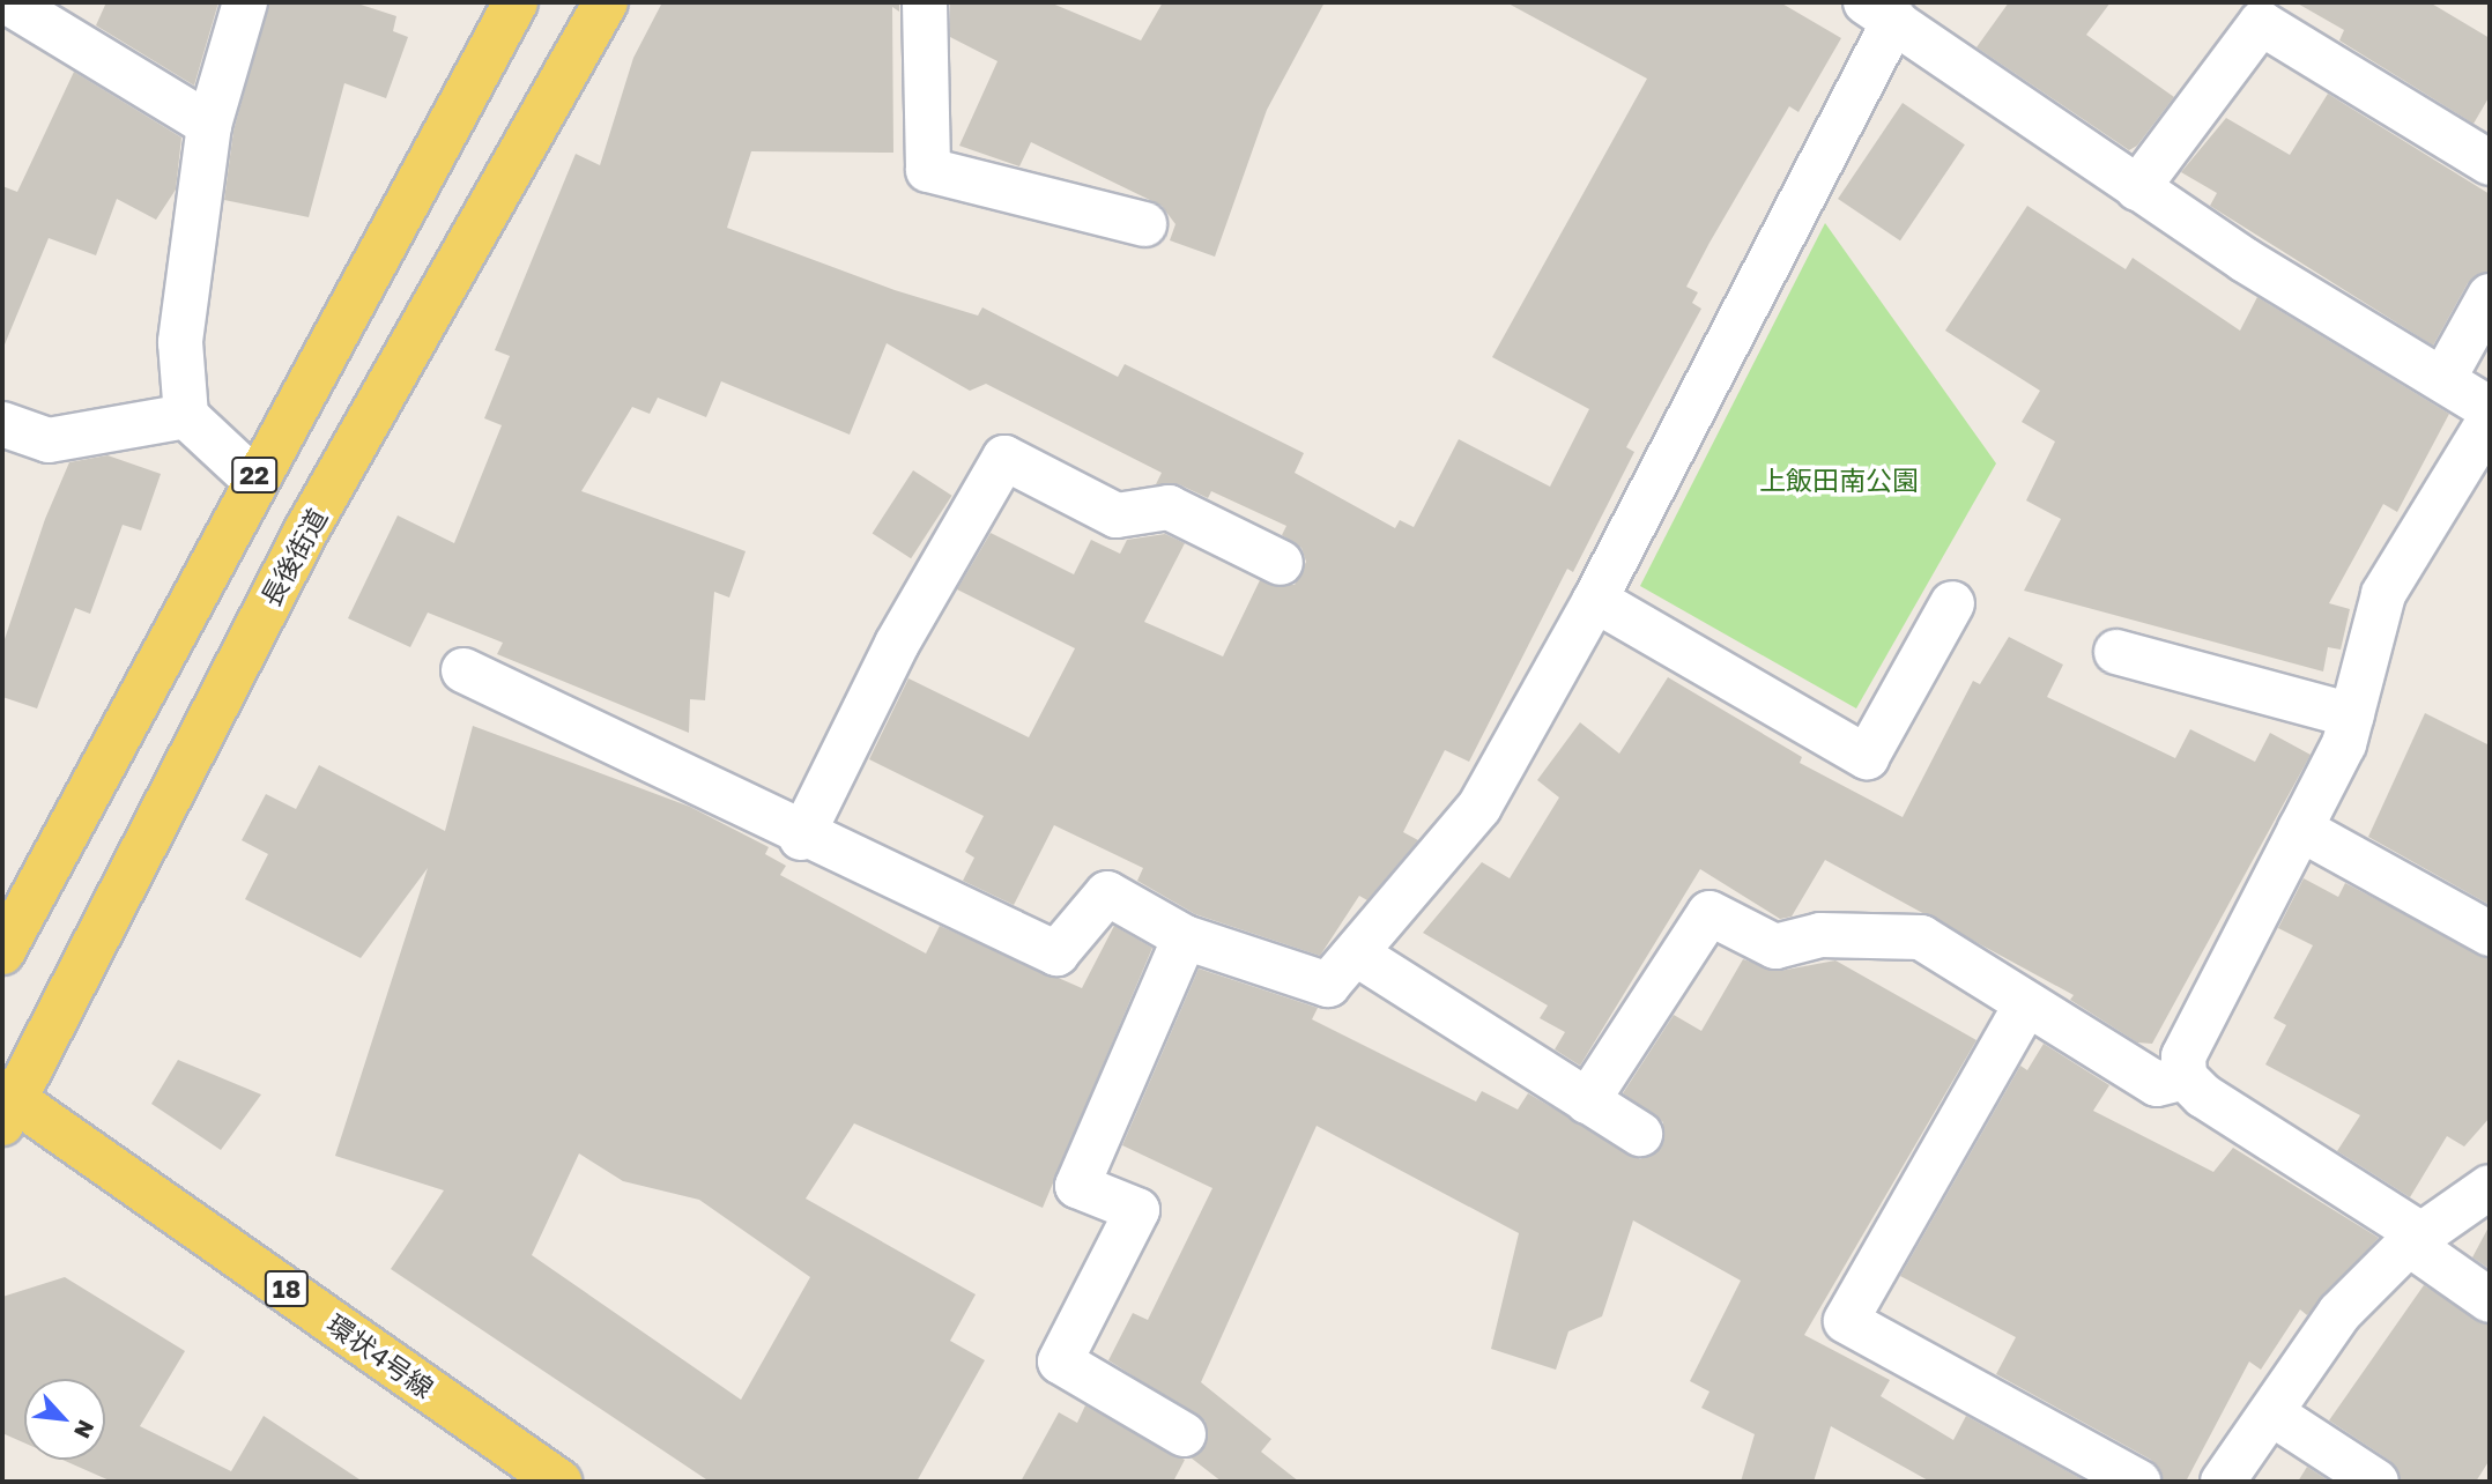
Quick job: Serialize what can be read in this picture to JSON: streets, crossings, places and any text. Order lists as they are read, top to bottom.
{
  "streets": {
    "main road": [
      "22",
      "長後街道",
      "18",
      "環状4号線"
    ]
  },
  "crossings": [
    ["長後街道", "環状4号線"]
  ],
  "parks": ["上飯田南公園"],
  "north": "bottom right"
}
